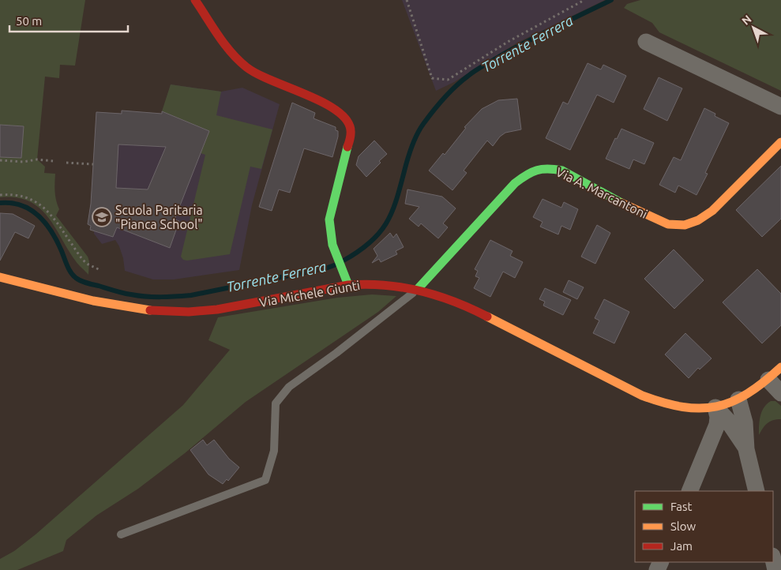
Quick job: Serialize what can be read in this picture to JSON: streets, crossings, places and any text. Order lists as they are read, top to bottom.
{
  "streets": {
    "street": ["Via A. Marcantoni", "Via Michele Giunti"]
  },
  "crossings": [
    ["Via A. Marcantoni", "Via Michele Giunti"]
  ],
  "water": ["Torrente Ferrera"],
  "places": {
    "school or university": ["Scuola Paritaria \"Pianca School\""]
  },
  "legend": ["Fast", "Slow", "Jam"],
  "scale_bar": "50 m",
  "north": "top left"
}
